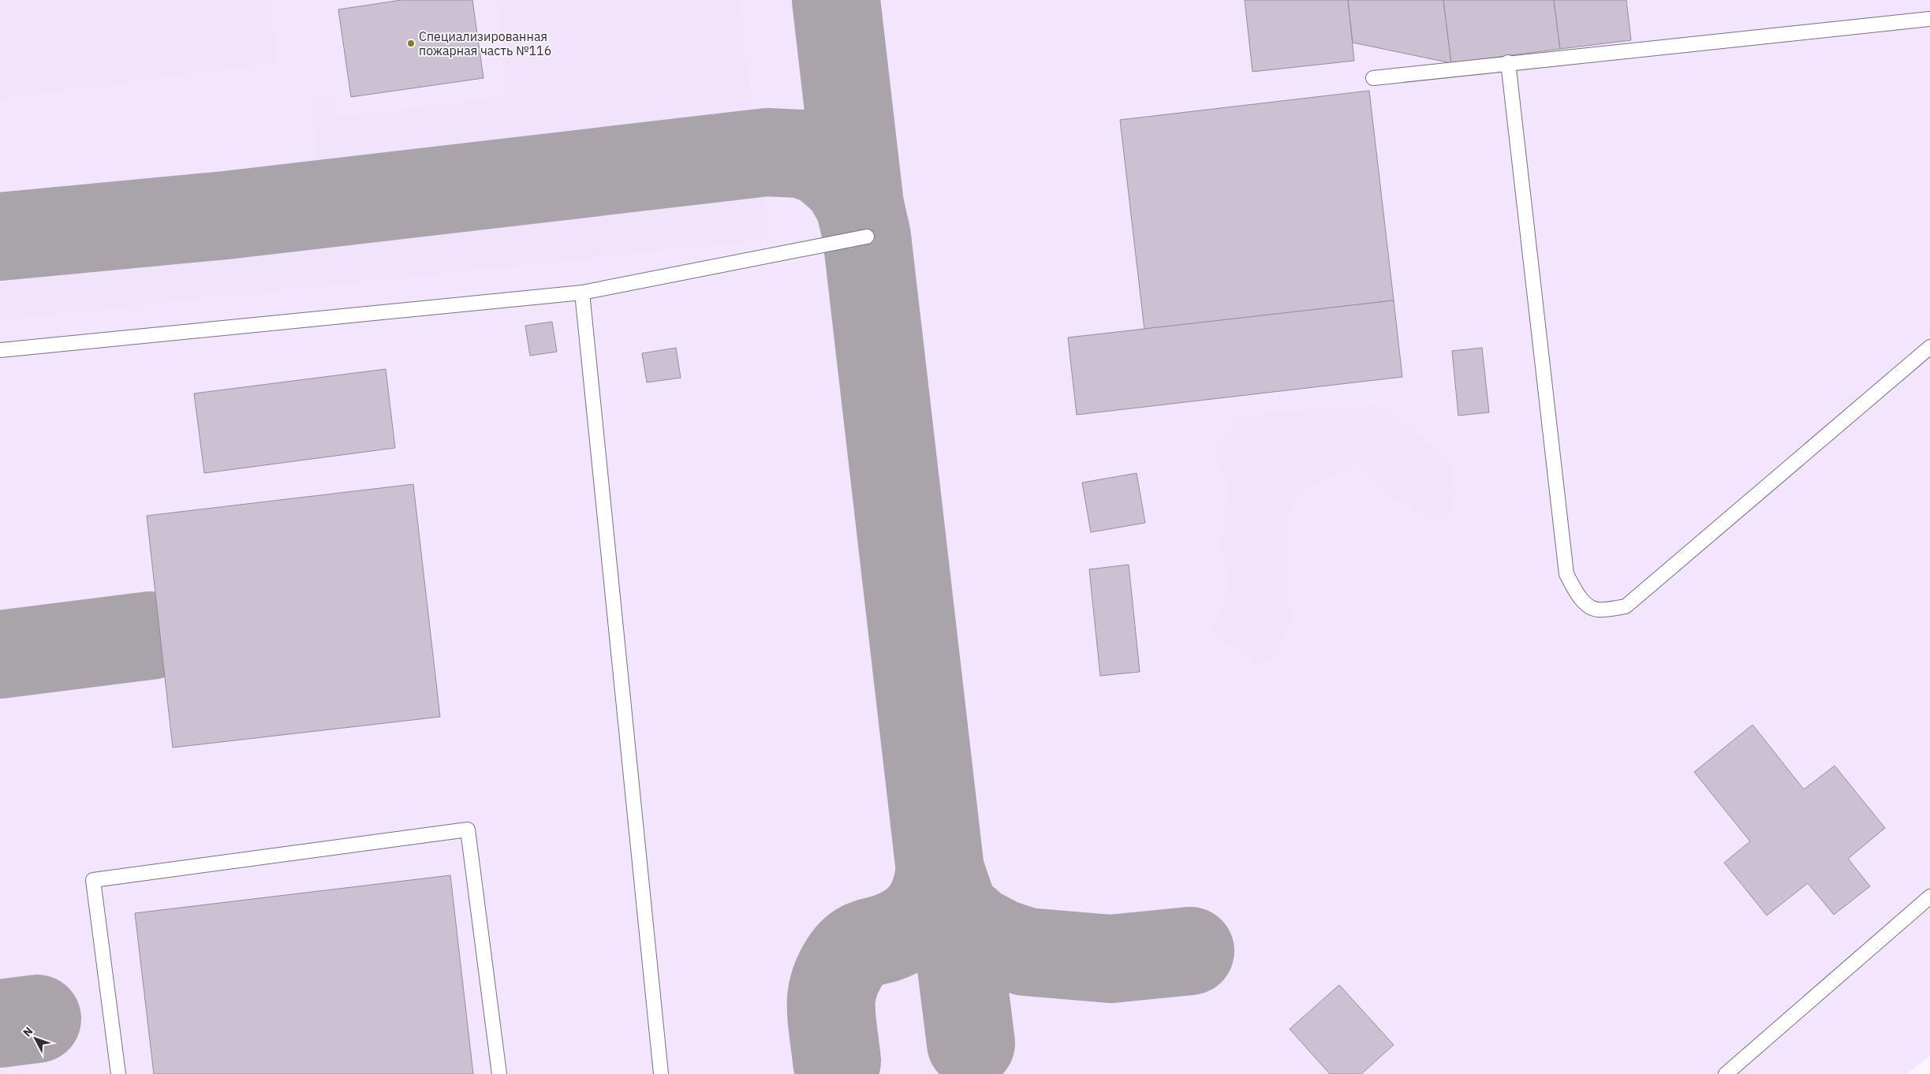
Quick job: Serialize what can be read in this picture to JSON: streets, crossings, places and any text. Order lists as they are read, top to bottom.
{
  "places": ["Специализированная пожарная часть №116"],
  "north": "top left"
}
